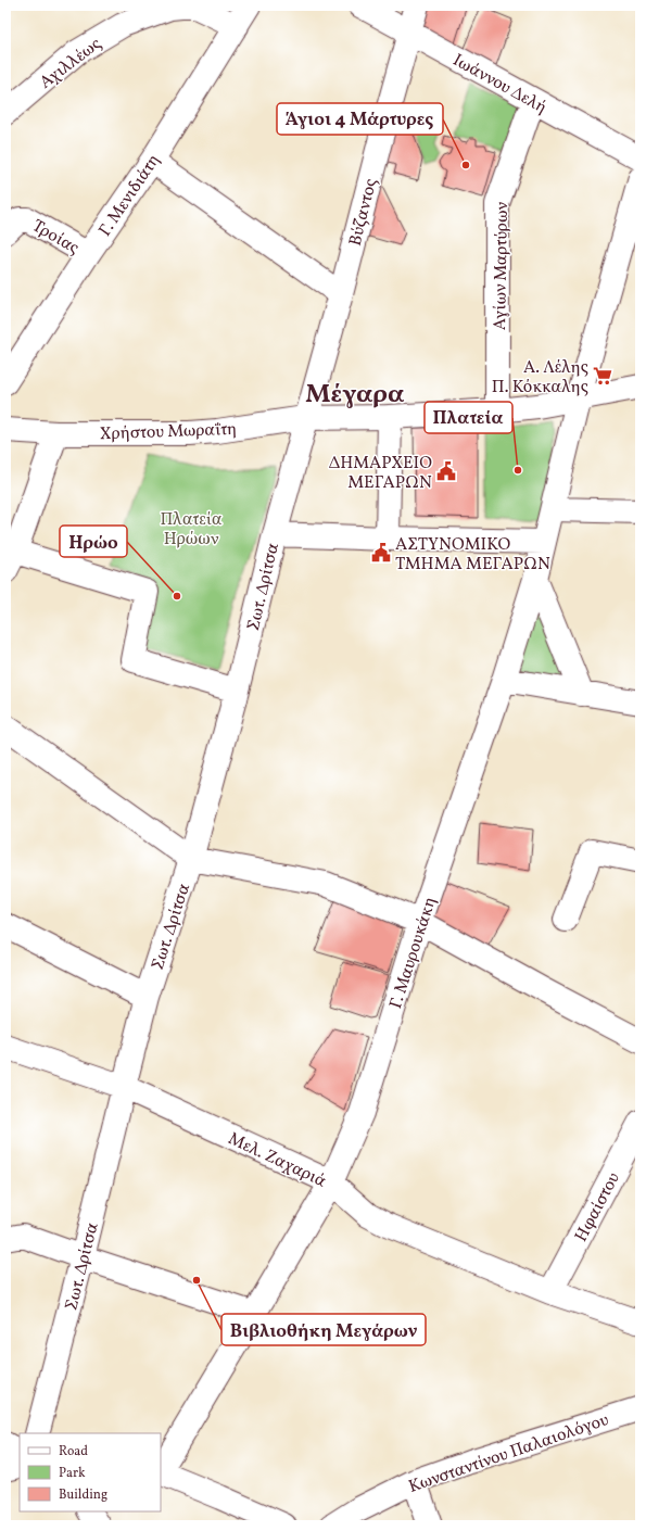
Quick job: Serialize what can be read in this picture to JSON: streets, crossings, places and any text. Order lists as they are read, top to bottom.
{
  "streets": {
    "street": [
      "Αχιλλέως",
      "Ιωάννου Δελή",
      "Γ. Μενιδιάτη",
      "Βύζαντος",
      "Τροίας",
      "Αγίων Μαρτύρων",
      "Χρήστου Μωραΐτη",
      "Σωτ. Δρίτσα",
      "Γ. Μαυρουκάκη",
      "Μελ. Ζαχαριά",
      "Ηφαίστου",
      "Κωνσταντίνου Παλαιολόγου"
    ]
  },
  "crossings": [
    ["Αχιλλέως", "Γ. Μενιδιάτη"],
    ["Ιωάννου Δελή", "Βύζαντος"],
    ["Ιωάννου Δελή", "Αγίων Μαρτύρων"],
    ["Γ. Μενιδιάτη", "Τροίας"],
    ["Βύζαντος", "Χρήστου Μωραΐτη"],
    ["Βύζαντος", "Σωτ. Δρίτσα"],
    ["Αγίων Μαρτύρων", "Χρήστου Μωραΐτη"],
    ["Χρήστου Μωραΐτη", "Σωτ. Δρίτσα"],
    ["Χρήστου Μωραΐτη", "Γ. Μαυρουκάκη"],
    ["Σωτ. Δρίτσα", "Μελ. Ζαχαριά"],
    ["Γ. Μαυρουκάκη", "Μελ. Ζαχαριά"],
    ["Μελ. Ζαχαριά", "Ηφαίστου"]
  ],
  "districts": ["Μέγαρα"],
  "parks": ["Πλατεία Ηρώων"],
  "places": {
    "other": [
      "Άγιοι 4 Μάρτυρες",
      "Πλατεία",
      "Ηρώο",
      "Βιβλιοθήκη Μεγάρων"
    ],
    "supermarket": ["Α. Λέλης Π. Κόκκαλης"],
    "public building": ["ΔΗΜΑΡΧΕΙΟ ΜΕΓΑΡΩΝ", "ΑΣΤΥΝΟΜΙΚΟ ΤΜΗΜΑ ΜΕΓΑΡΩΝ"]
  },
  "legend": ["Road", "Park", "Building"]
}
